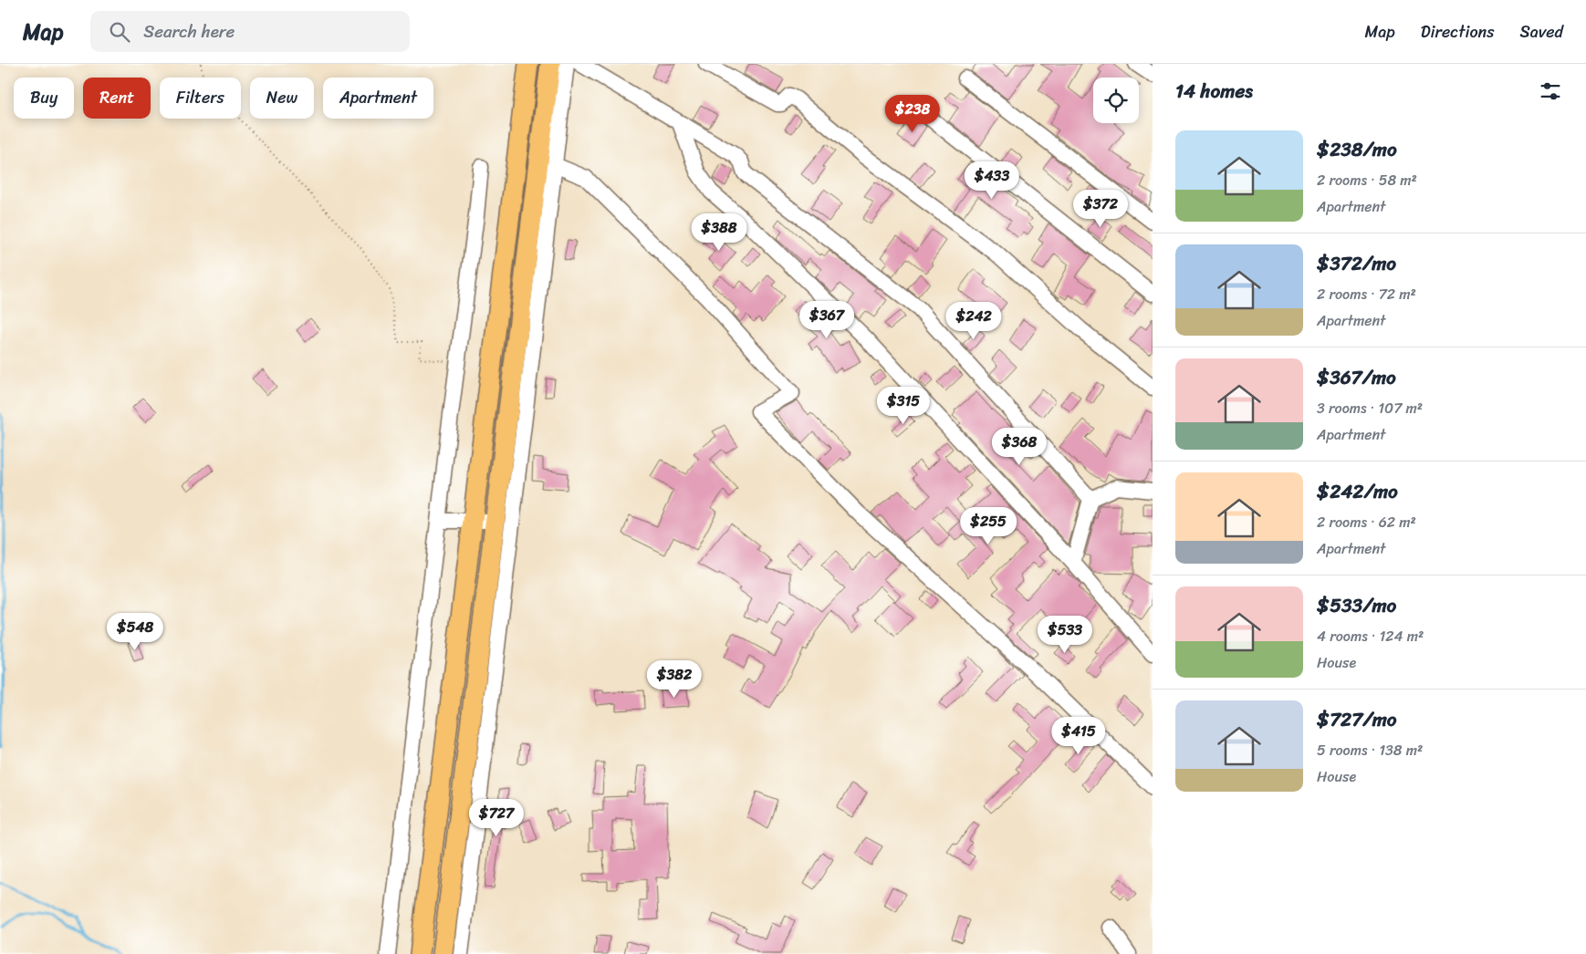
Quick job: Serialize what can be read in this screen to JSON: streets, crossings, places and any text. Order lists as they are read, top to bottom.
{
  "page": {
    "header": "Map",
    "search": "Search here",
    "nav": ["Map", "Directions", "Saved"],
    "heading": "14 homes",
    "chip": [
      "Buy",
      "Rent",
      "Filters",
      "New",
      "Apartment"
    ],
    "price": [
      "$238",
      "$433",
      "$372",
      "$388",
      "$367",
      "$242",
      "$315",
      "$368",
      "$255",
      "$548",
      "$533",
      "$382",
      "$415",
      "$727"
    ],
    "list": [
      {
        "name": "$238/mo",
        "note": "2 rooms · 58 m² · Apartment"
      },
      {
        "name": "$372/mo",
        "note": "2 rooms · 72 m² · Apartment"
      },
      {
        "name": "$367/mo",
        "note": "3 rooms · 107 m² · Apartment"
      },
      {
        "name": "$242/mo",
        "note": "2 rooms · 62 m² · Apartment"
      },
      {
        "name": "$533/mo",
        "note": "4 rooms · 124 m² · House"
      },
      {
        "name": "$727/mo",
        "note": "5 rooms · 138 m² · House"
      }
    ]
  }
}
